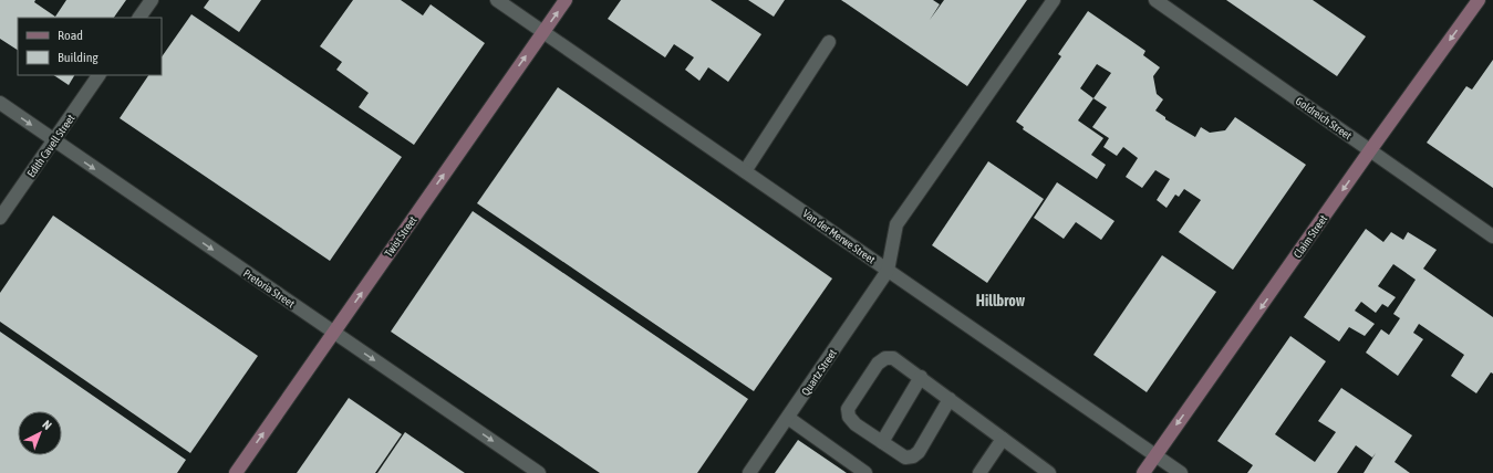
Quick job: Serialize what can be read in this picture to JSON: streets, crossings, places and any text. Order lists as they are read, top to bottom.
{
  "streets": {
    "street": [
      "Goldreich Street",
      "Edith Cavell Street",
      "Twist Street",
      "Van der Merwe Street",
      "Claim Street",
      "Pretoria Street",
      "Quartz Street"
    ]
  },
  "crossings": [
    ["Goldreich Street", "Claim Street"],
    ["Edith Cavell Street", "Pretoria Street"],
    ["Twist Street", "Van der Merwe Street"],
    ["Twist Street", "Pretoria Street"],
    ["Van der Merwe Street", "Claim Street"],
    ["Van der Merwe Street", "Quartz Street"]
  ],
  "one_way": ["Twist Street", "Claim Street", "Pretoria Street"],
  "districts": ["Hillbrow"],
  "legend": ["Road", "Building"],
  "north": "top right"
}
